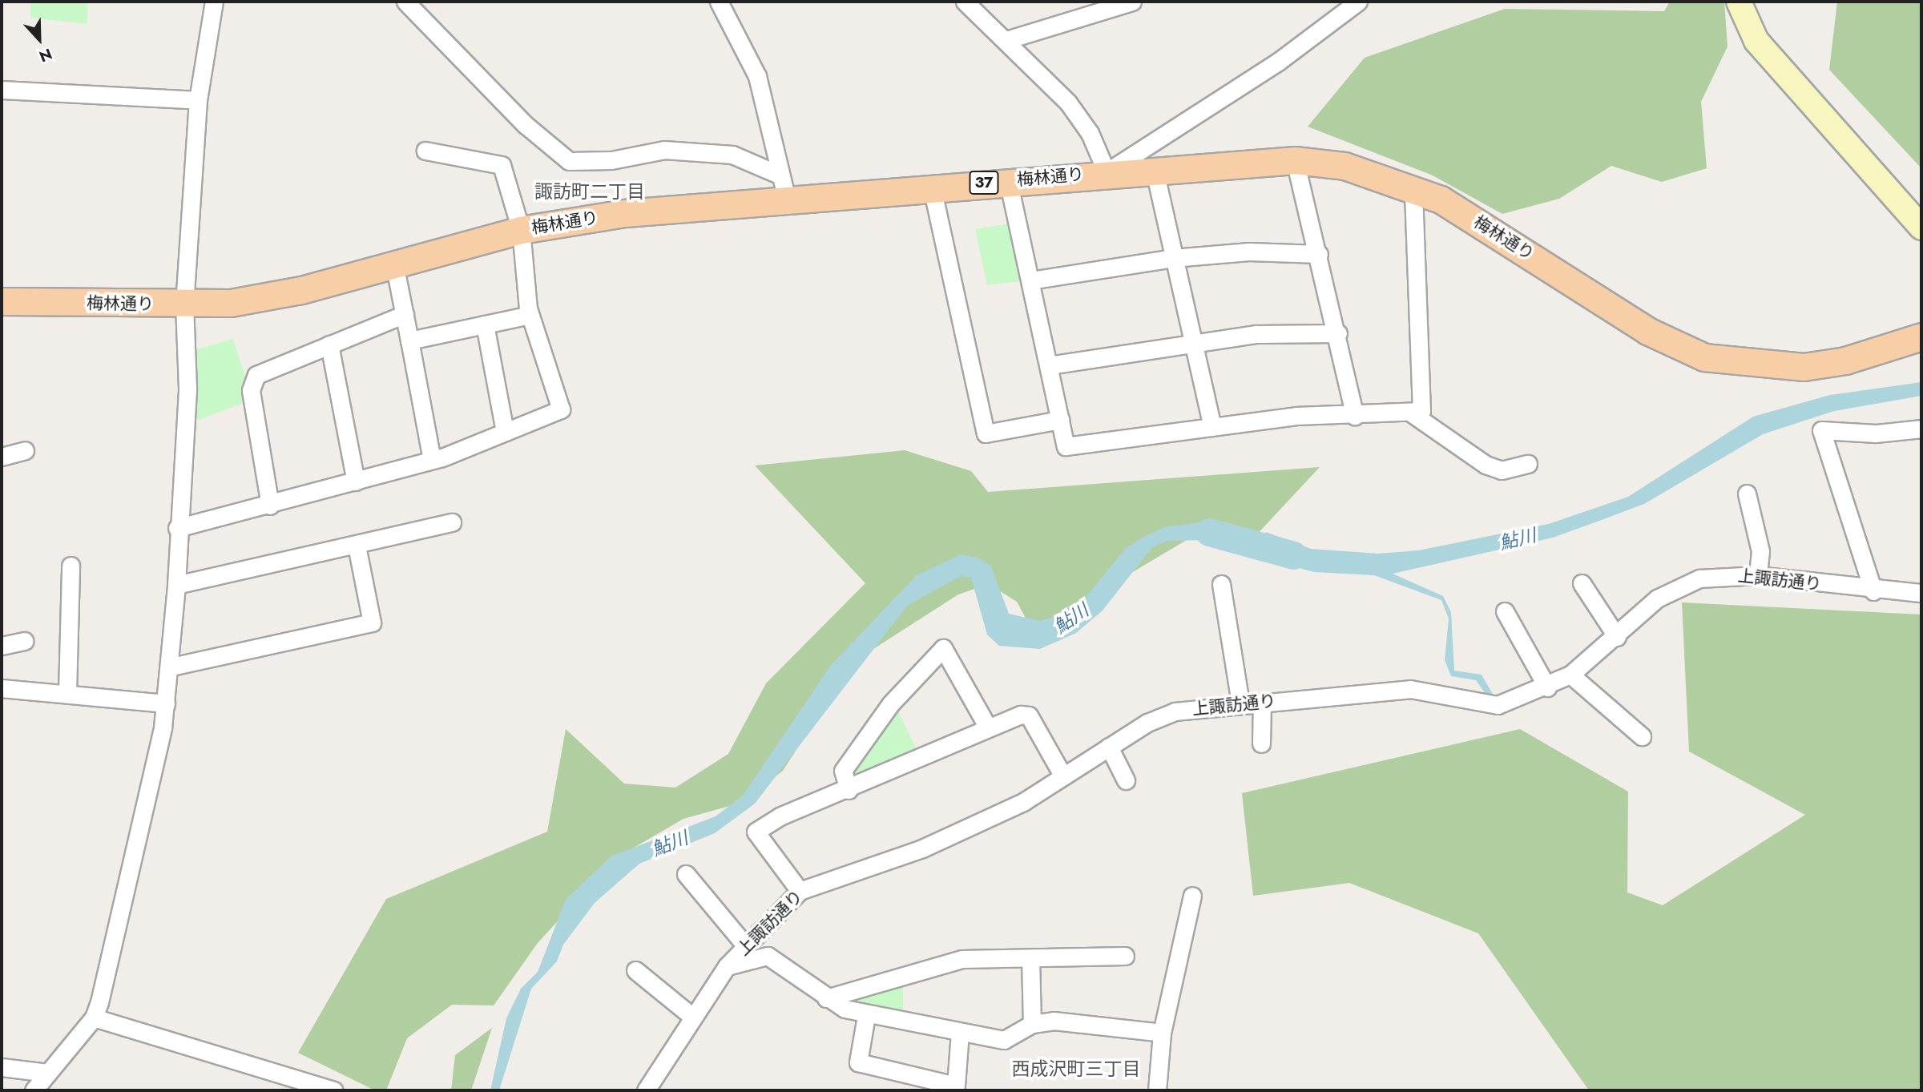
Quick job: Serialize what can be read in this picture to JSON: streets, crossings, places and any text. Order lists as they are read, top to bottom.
{
  "streets": {
    "main road": ["梅林通り", "37"],
    "street": ["上諏訪通り"]
  },
  "districts": ["諏訪町二丁目", "西成沢町三丁目"],
  "water": ["鮎川"],
  "north": "bottom"
}
